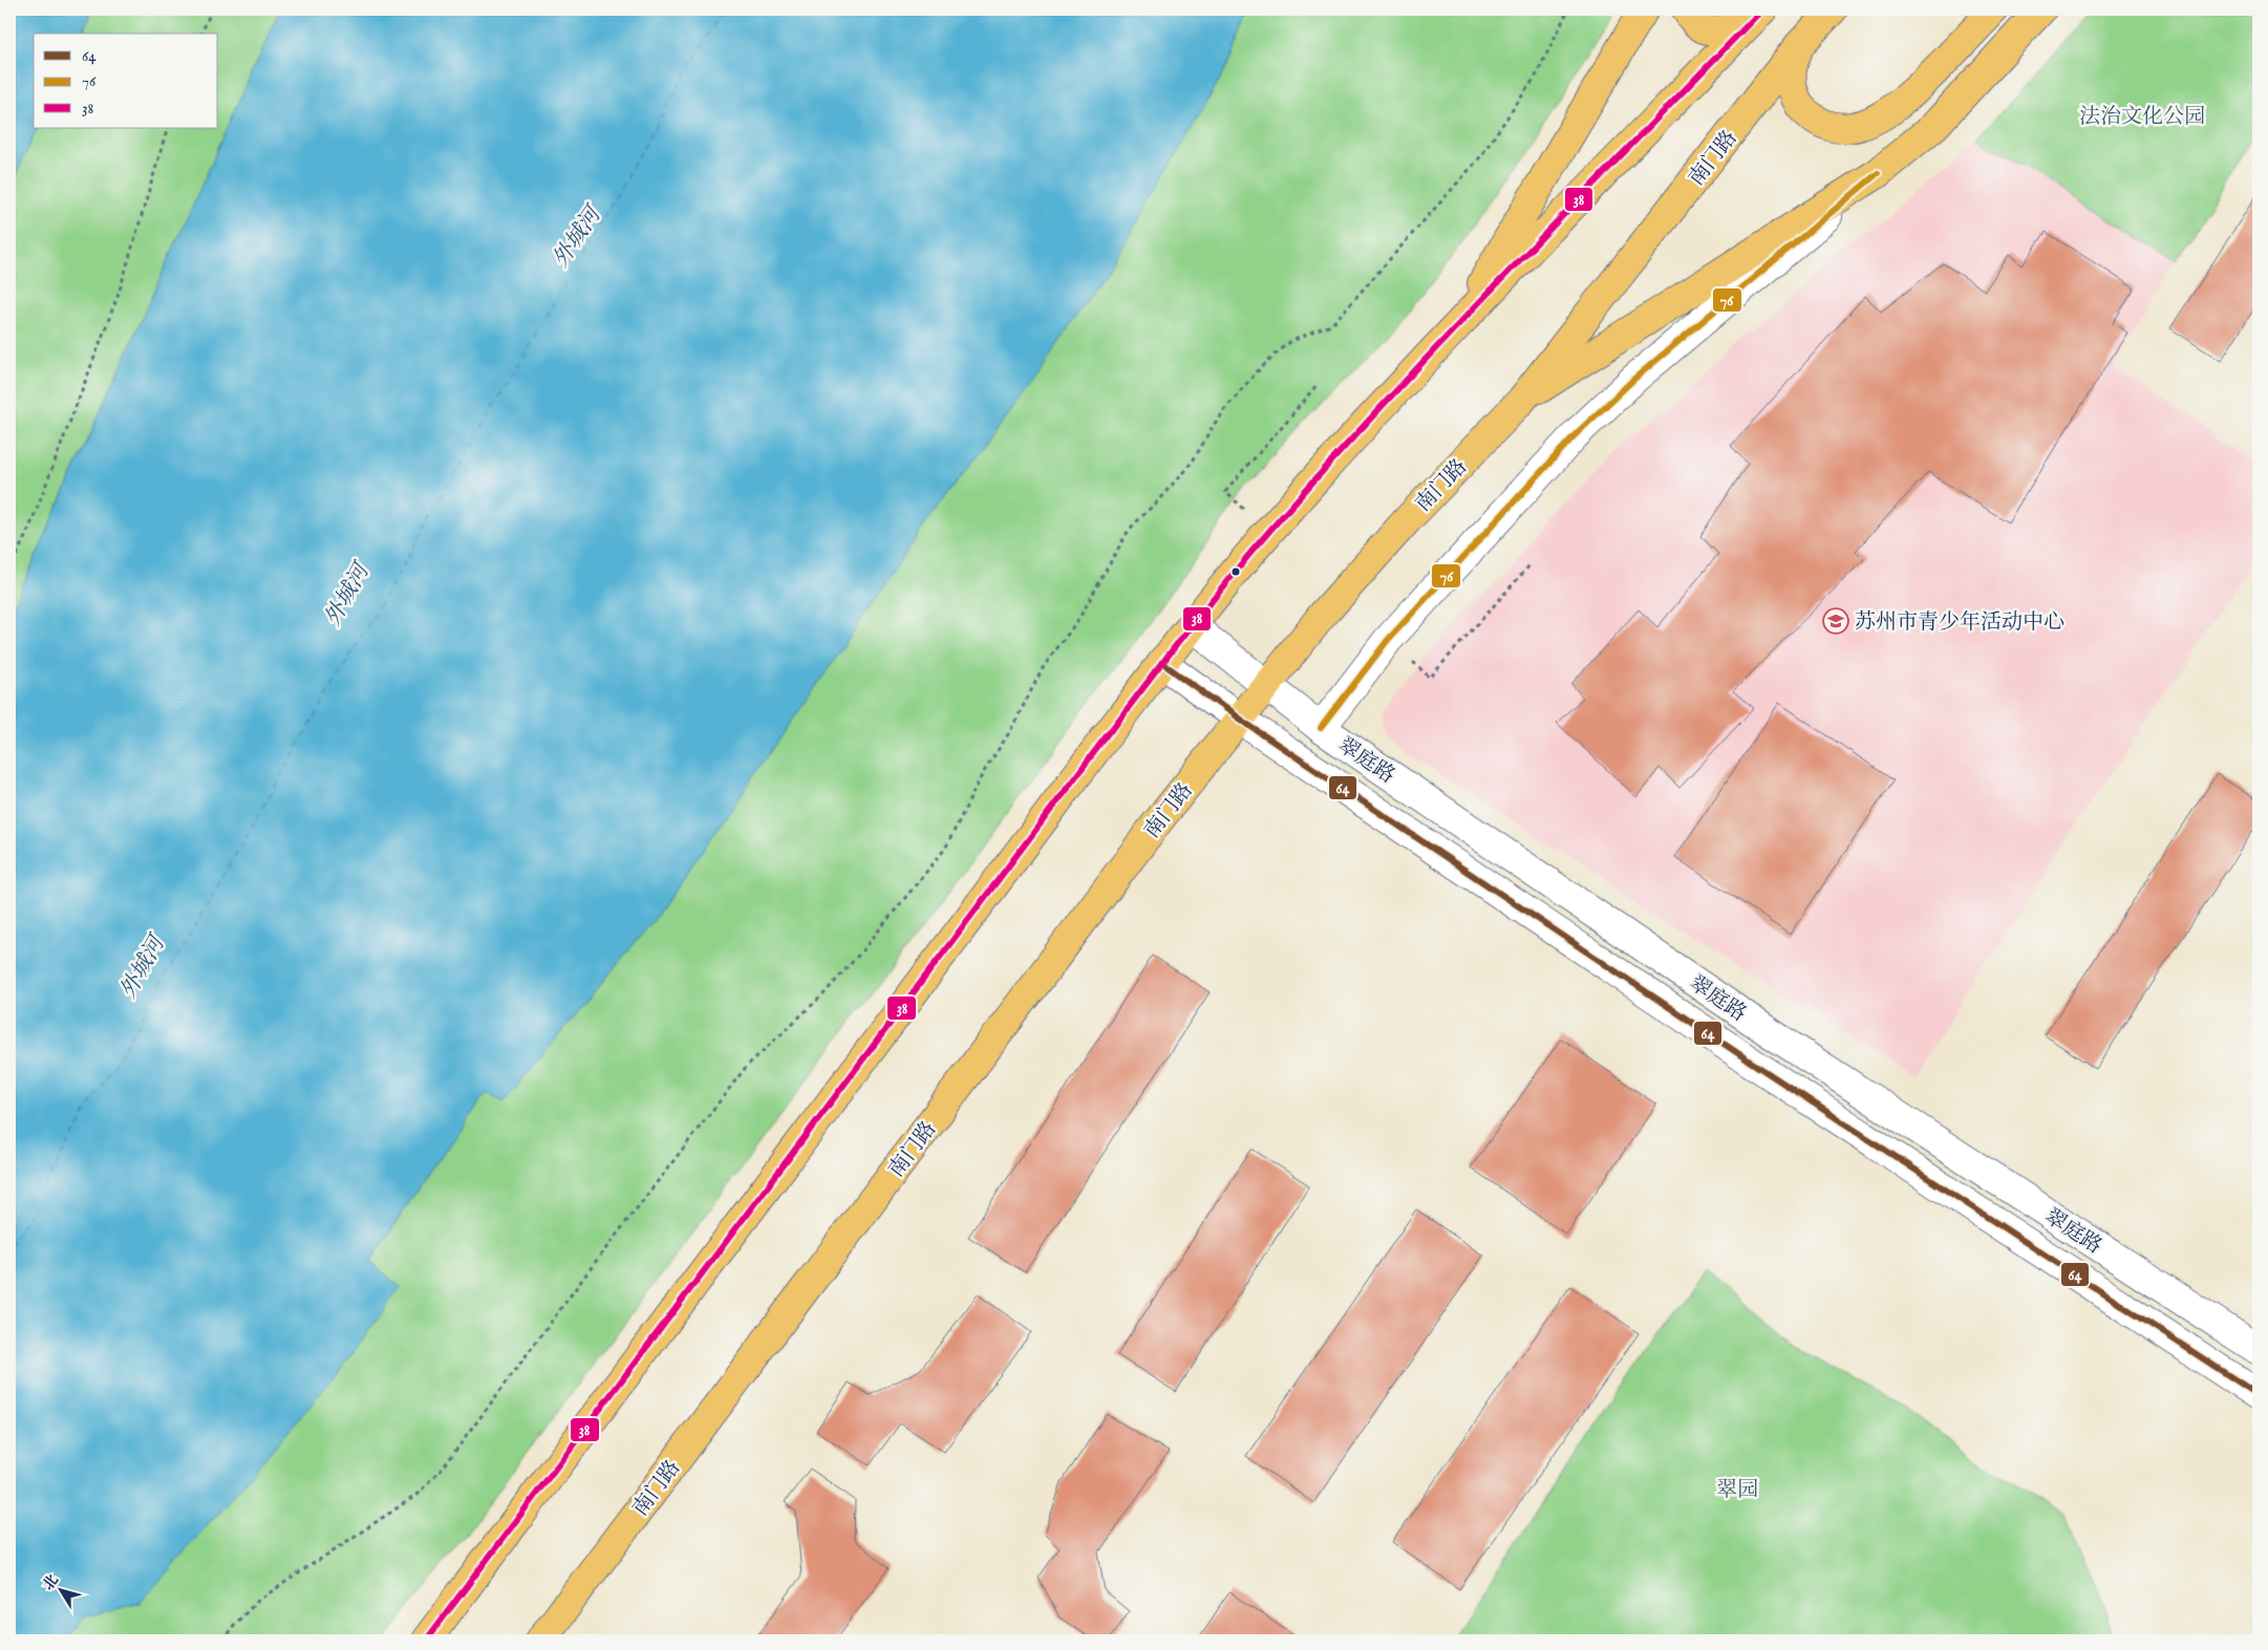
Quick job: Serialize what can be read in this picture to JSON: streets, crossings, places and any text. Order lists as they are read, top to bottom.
{
  "streets": {
    "main road": ["南门路"],
    "street": ["翠庭路"]
  },
  "crossings": [
    ["南门路", "翠庭路"]
  ],
  "water": ["外城河"],
  "parks": ["法治文化公园", "翠园"],
  "places": {
    "school or university": ["苏州市青少年活动中心"]
  },
  "lines": ["transit line 38", "transit line 76", "transit line 64"],
  "legend": ["64", "76", "38"],
  "north": "top left"
}
